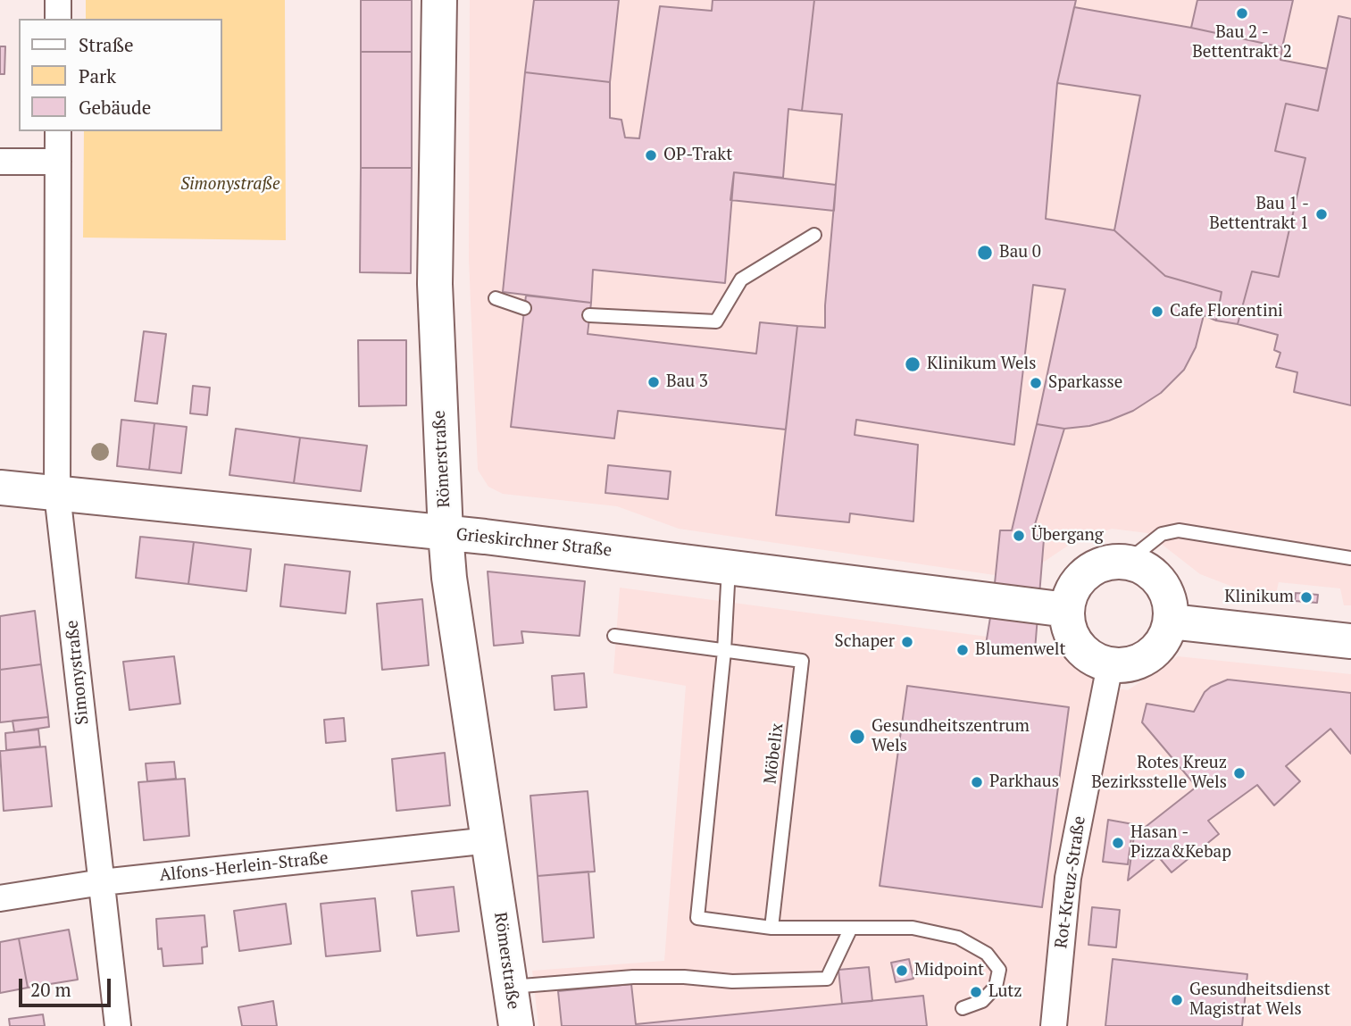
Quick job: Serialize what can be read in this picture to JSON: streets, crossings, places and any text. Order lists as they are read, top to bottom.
{
  "streets": {
    "main road": ["Römerstraße", "Grieskirchner Straße"],
    "street": ["Simonystraße", "Alfons-Herlein-Straße", "Rot-Kreuz-Straße"],
    "lane": ["Möbelix"]
  },
  "crossings": [
    ["Römerstraße", "Grieskirchner Straße"],
    ["Römerstraße", "Alfons-Herlein-Straße"],
    ["Grieskirchner Straße", "Simonystraße"],
    ["Grieskirchner Straße", "Rot-Kreuz-Straße"],
    ["Simonystraße", "Alfons-Herlein-Straße"]
  ],
  "parks": ["Simonystraße"],
  "places": [
    "Bau 2 - Bettentrakt 2",
    "OP-Trakt",
    "Bau 1 - Bettentrakt 1",
    "Bau 0",
    "Cafe Florentini",
    "Klinikum Wels",
    "Bau 3",
    "Sparkasse",
    "Übergang",
    "Klinikum",
    "Schaper",
    "Blumenwelt",
    "Gesundheitszentrum Wels",
    "Rotes Kreuz Bezirksstelle Wels",
    "Parkhaus",
    "Hasan - Pizza&Kebap",
    "Midpoint",
    "Lutz",
    "Gesundheitsdienst Magistrat Wels"
  ],
  "legend": ["Straße", "Park", "Gebäude"],
  "scale_bar": "20 m"
}
